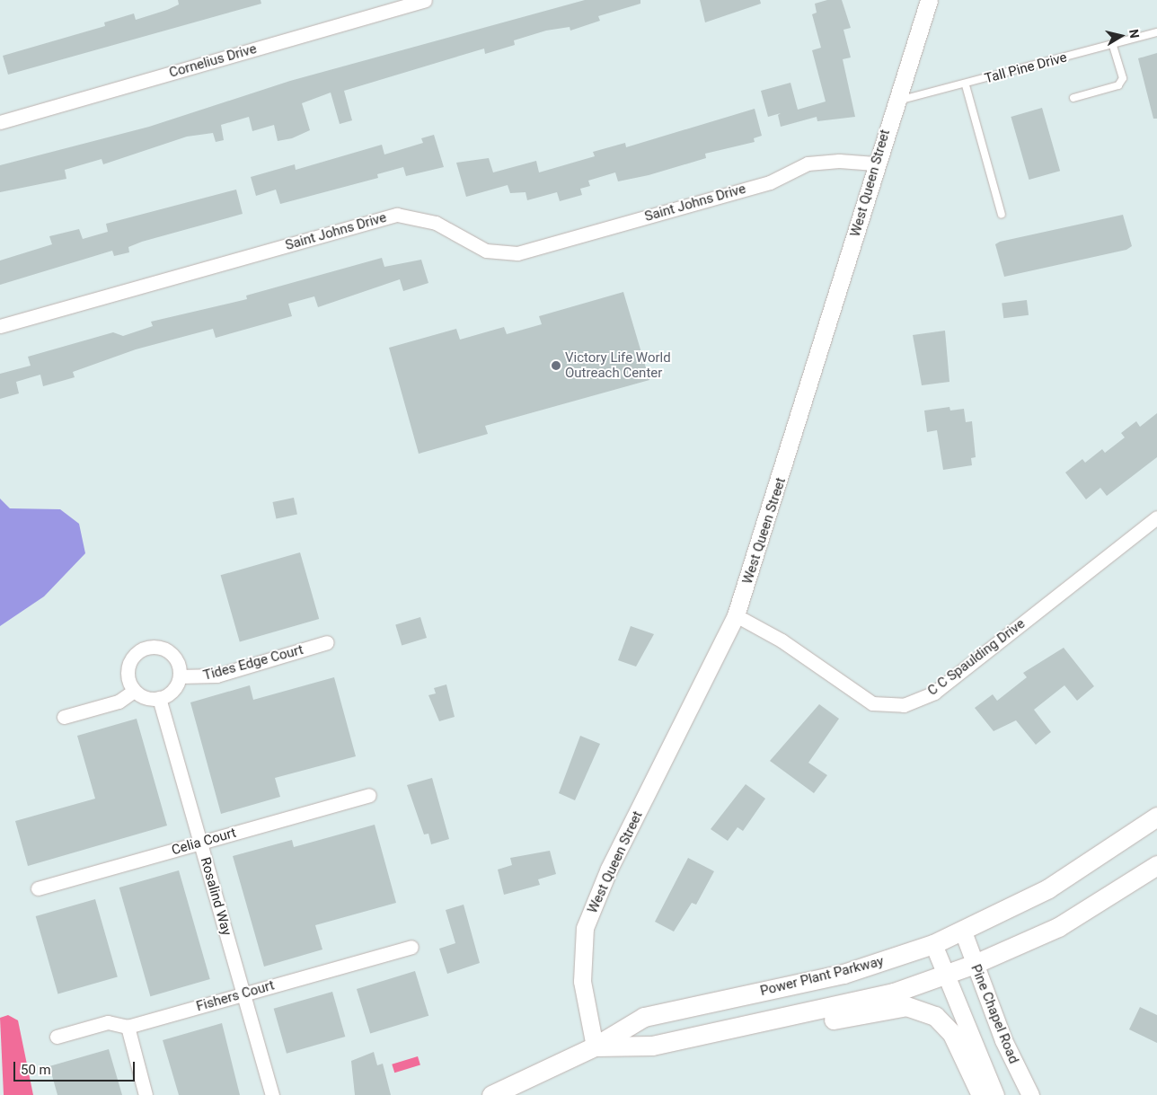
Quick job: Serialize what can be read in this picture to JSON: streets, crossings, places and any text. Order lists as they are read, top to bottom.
{
  "streets": {
    "main road": ["Power Plant Parkway"],
    "street": [
      "Cornelius Drive",
      "West Queen Street",
      "Saint Johns Drive",
      "C C Spaulding Drive",
      "Tides Edge Court",
      "Celia Court",
      "Rosalind Way",
      "Fishers Court",
      "Pine Chapel Road"
    ],
    "lane": ["Tall Pine Drive"]
  },
  "crossings": [
    ["Tall Pine Drive", "West Queen Street"],
    ["West Queen Street", "Saint Johns Drive"],
    ["West Queen Street", "C C Spaulding Drive"],
    ["West Queen Street", "Power Plant Parkway"],
    ["Tides Edge Court", "Rosalind Way"],
    ["Celia Court", "Rosalind Way"],
    ["Rosalind Way", "Fishers Court"],
    ["Power Plant Parkway", "Pine Chapel Road"]
  ],
  "places": ["Victory Life World Outreach Center"],
  "scale_bar": "50 m",
  "north": "right"
}
